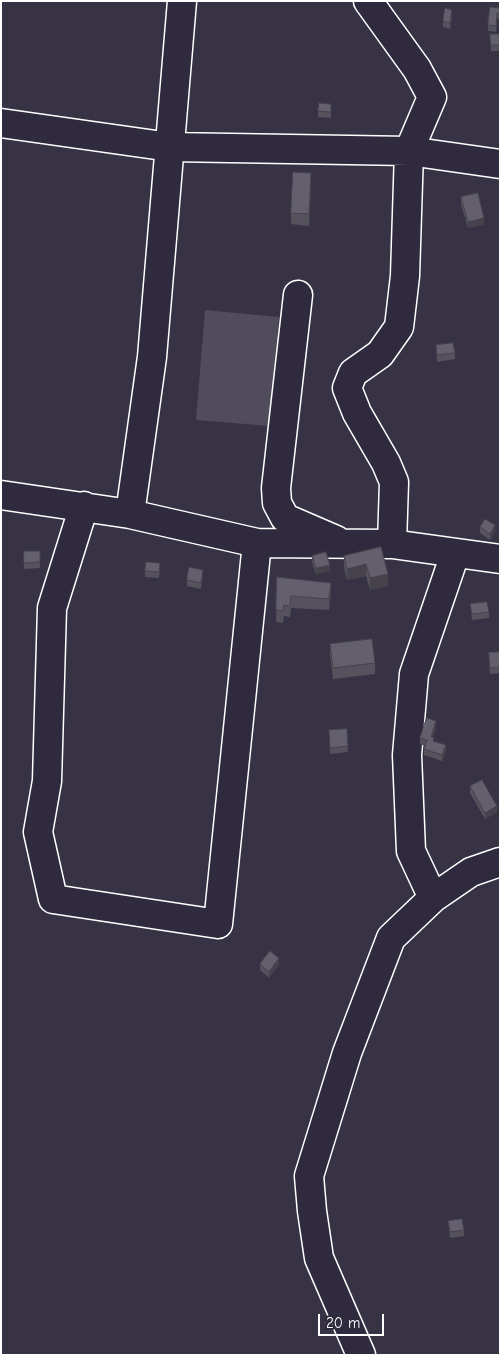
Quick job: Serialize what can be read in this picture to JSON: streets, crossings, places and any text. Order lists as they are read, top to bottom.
{
  "scale_bar": "20 m"
}
